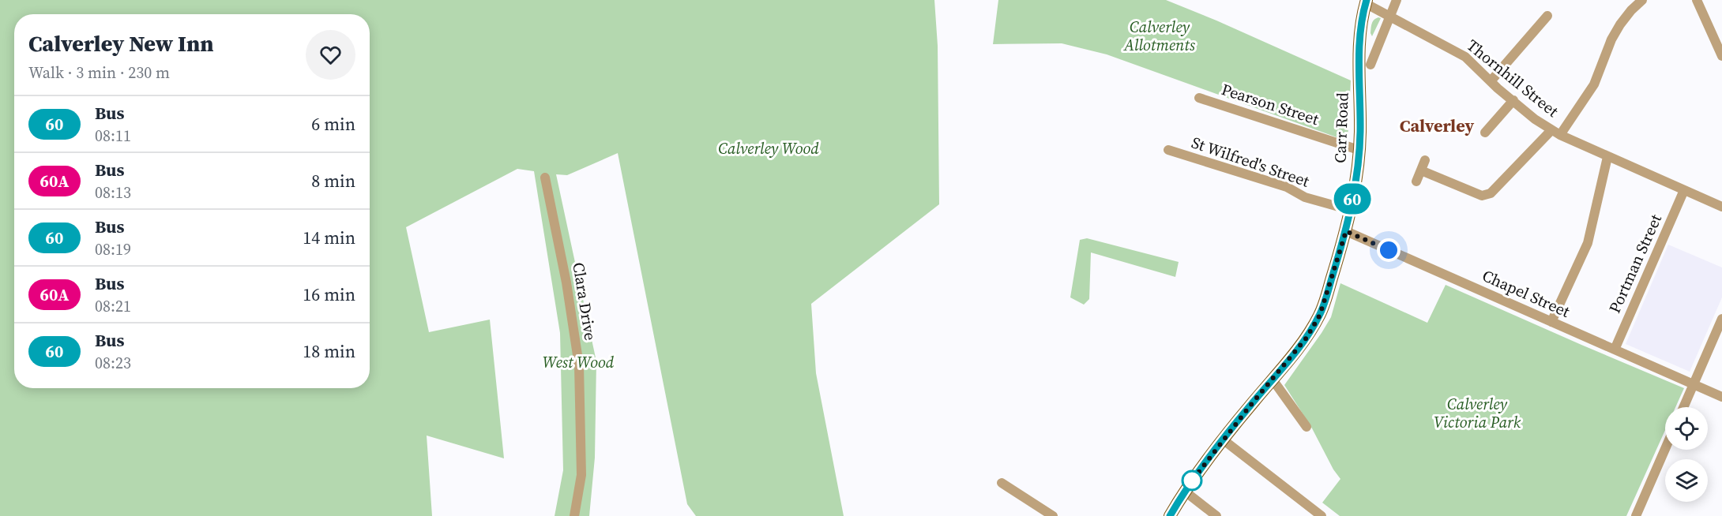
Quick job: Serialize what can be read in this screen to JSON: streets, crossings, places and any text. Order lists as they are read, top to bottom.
{
  "streets": {
    "main road": ["Carr Road"],
    "street": [
      "Thornhill Street",
      "Pearson Street",
      "St Wilfred's Street",
      "Portman Street",
      "Chapel Street",
      "Clara Drive"
    ]
  },
  "crossings": [
    ["Thornhill Street", "Carr Road"],
    ["Thornhill Street", "Portman Street"],
    ["Pearson Street", "Carr Road"],
    ["Carr Road", "St Wilfred's Street"],
    ["Carr Road", "Chapel Street"],
    ["Portman Street", "Chapel Street"]
  ],
  "districts": ["Calverley"],
  "parks": [
    "Calverley Allotments",
    "Calverley Wood",
    "West Wood",
    "Calverley Victoria Park"
  ],
  "lines": ["bus line 60"],
  "page": {
    "on_map": "60",
    "heading": ["Calverley New Inn", "Walk · 3 min · 230 m"],
    "list": [
      {
        "mark": "60",
        "name": "Bus",
        "note": "08:11",
        "value": "6 min"
      },
      {
        "mark": "60A",
        "name": "Bus",
        "note": "08:13",
        "value": "8 min"
      },
      {
        "mark": "60",
        "name": "Bus",
        "note": "08:19",
        "value": "14 min"
      },
      {
        "mark": "60A",
        "name": "Bus",
        "note": "08:21",
        "value": "16 min"
      },
      {
        "mark": "60",
        "name": "Bus",
        "note": "08:23",
        "value": "18 min"
      }
    ]
  }
}
